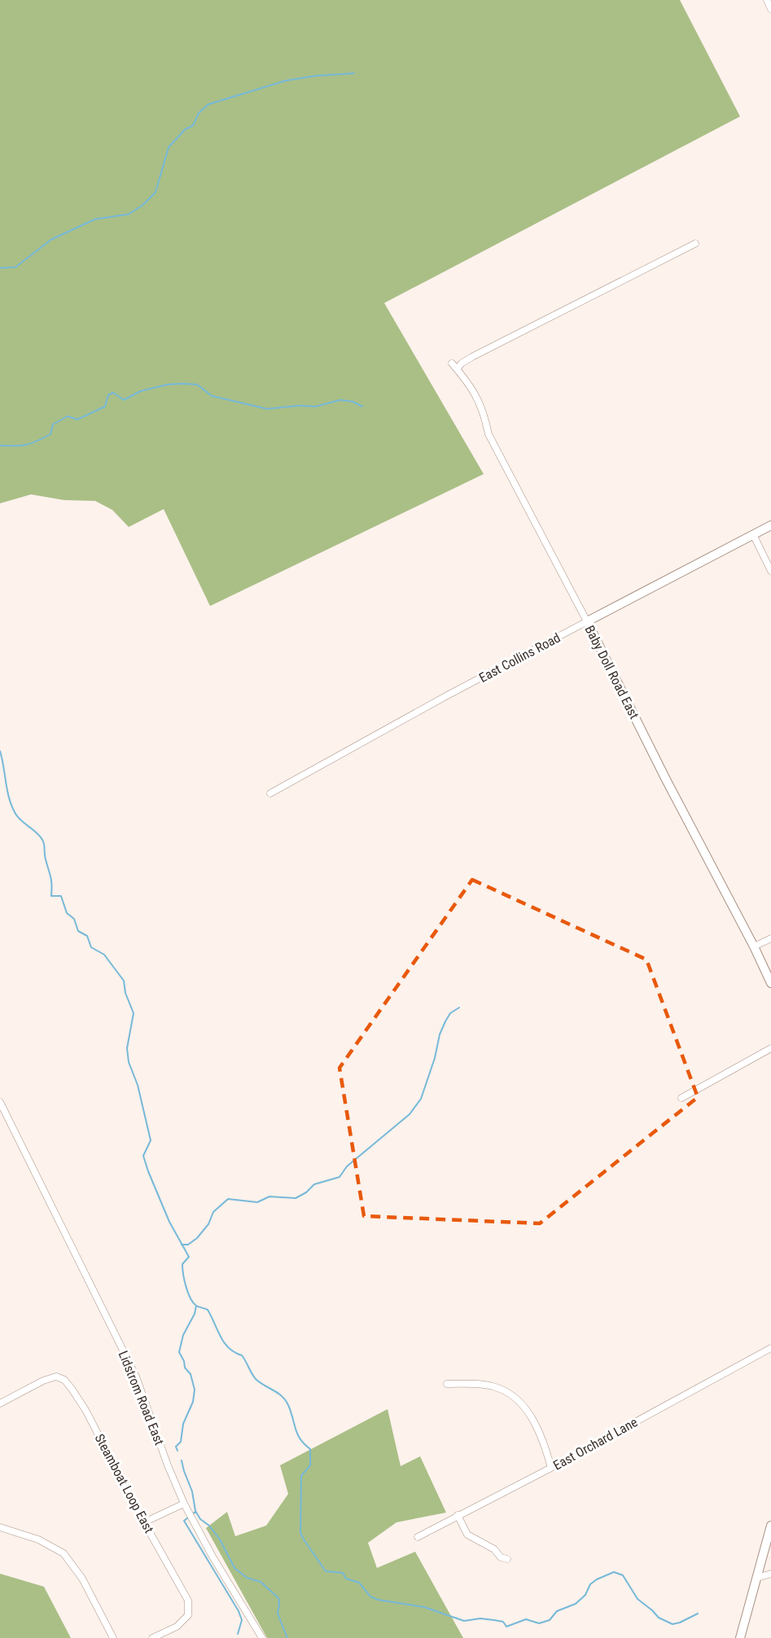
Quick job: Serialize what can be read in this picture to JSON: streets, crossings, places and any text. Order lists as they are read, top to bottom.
{
  "streets": {
    "street": [
      "East Collins Road",
      "Baby Doll Road East",
      "Lidstrom Road East",
      "East Orchard Lane",
      "Steamboat Loop East"
    ]
  },
  "crossings": [
    ["East Collins Road", "Baby Doll Road East"]
  ]
}
